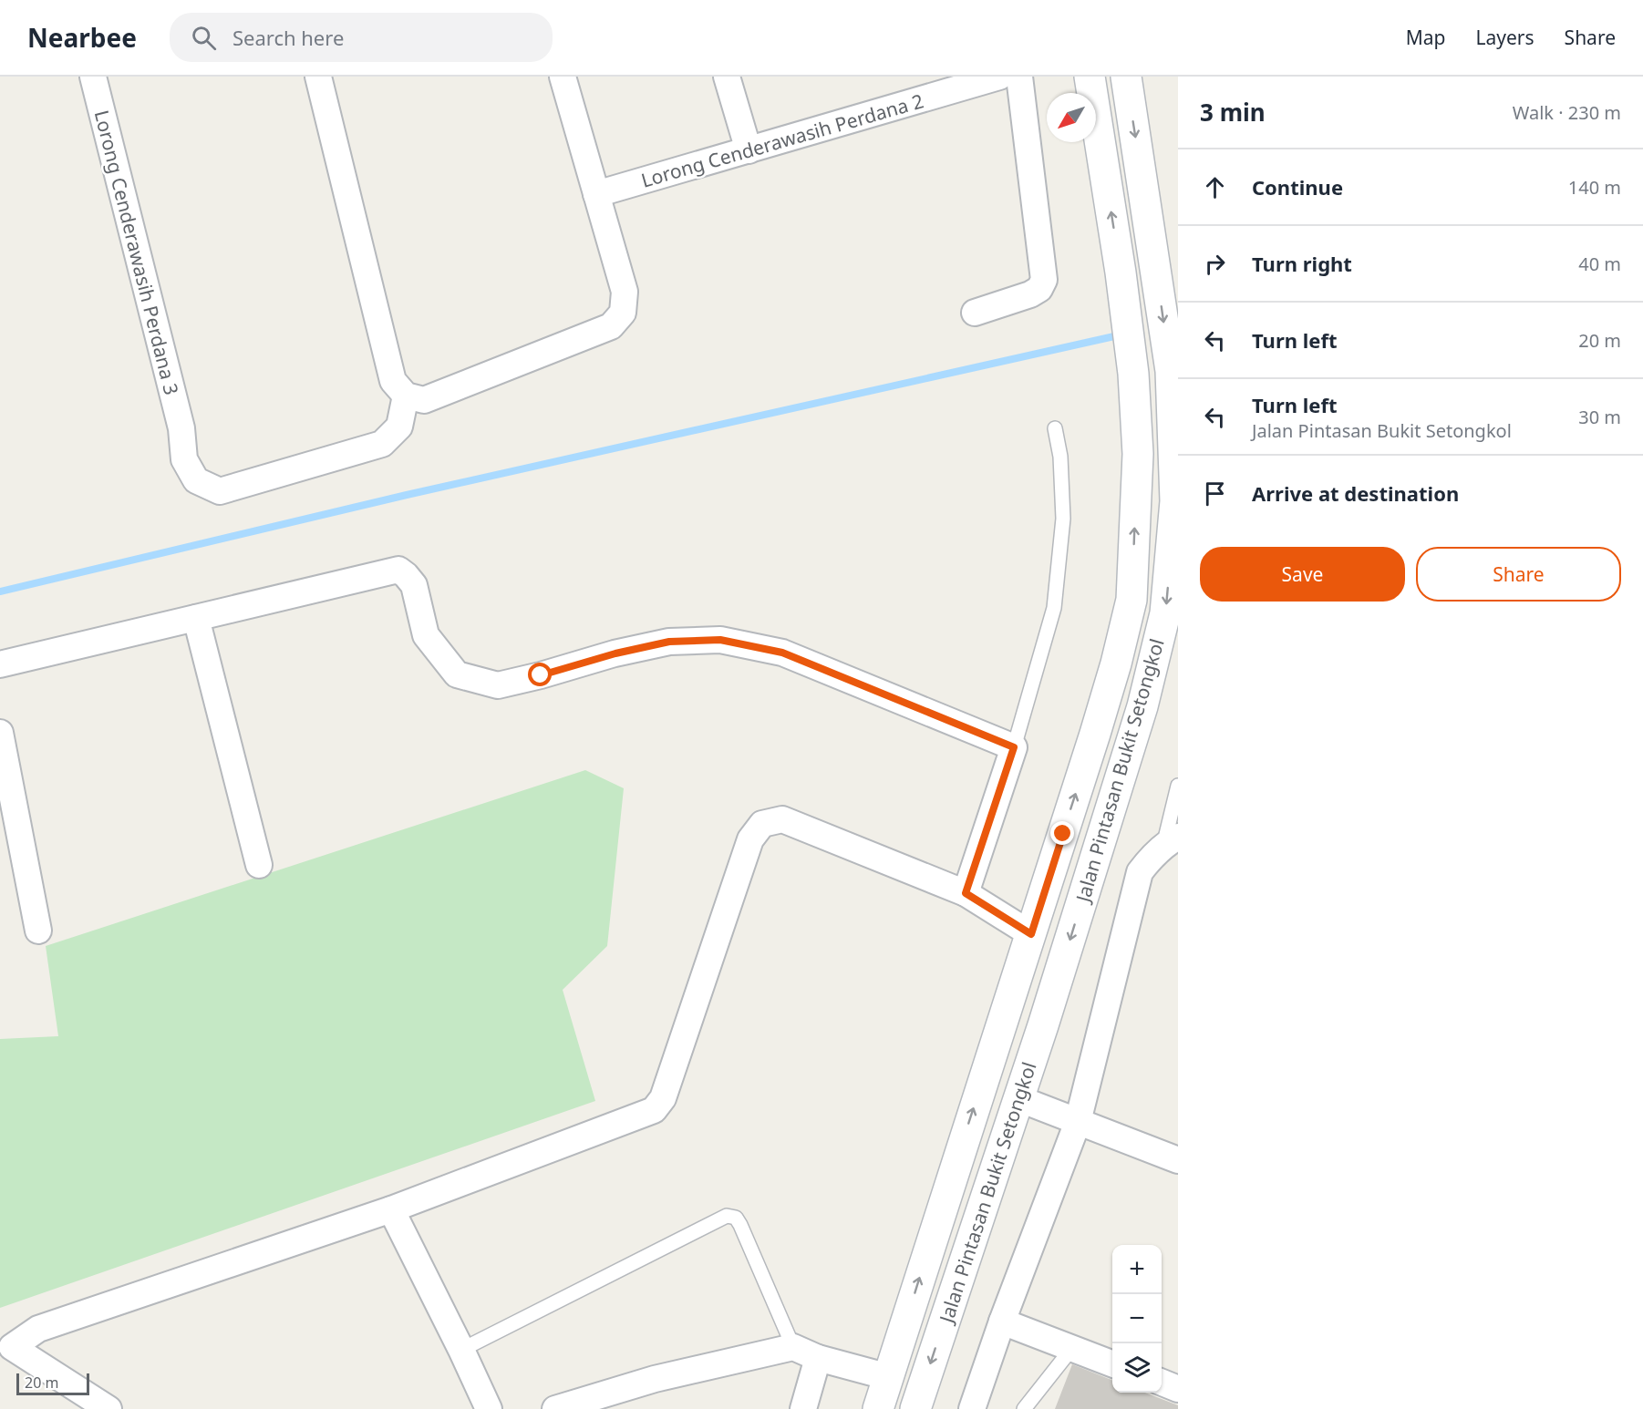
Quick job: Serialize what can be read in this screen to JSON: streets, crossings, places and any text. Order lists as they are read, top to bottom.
{
  "streets": {
    "main road": ["Jalan Pintasan Bukit Setongkol"],
    "street": ["Lorong Cenderawasih Perdana 2", "Lorong Cenderawasih Perdana 3"]
  },
  "scale_bar": "20 m",
  "north": "bottom left",
  "page": {
    "header": "Nearbee",
    "search": "Search here",
    "nav": ["Map", "Layers", "Share"],
    "heading": ["3 min", "Walk · 230 m"],
    "list": [
      ["Continue", "140 m"],
      ["Turn right", "40 m"],
      ["Turn left", "20 m"],
      ["Turn left", "Jalan Pintasan Bukit Setongkol", "30 m"],
      "Arrive at destination"
    ],
    "buttons": ["Save", "Share"],
    "map_buttons": ["+", "−"],
    "scale": "20 m"
  }
}
